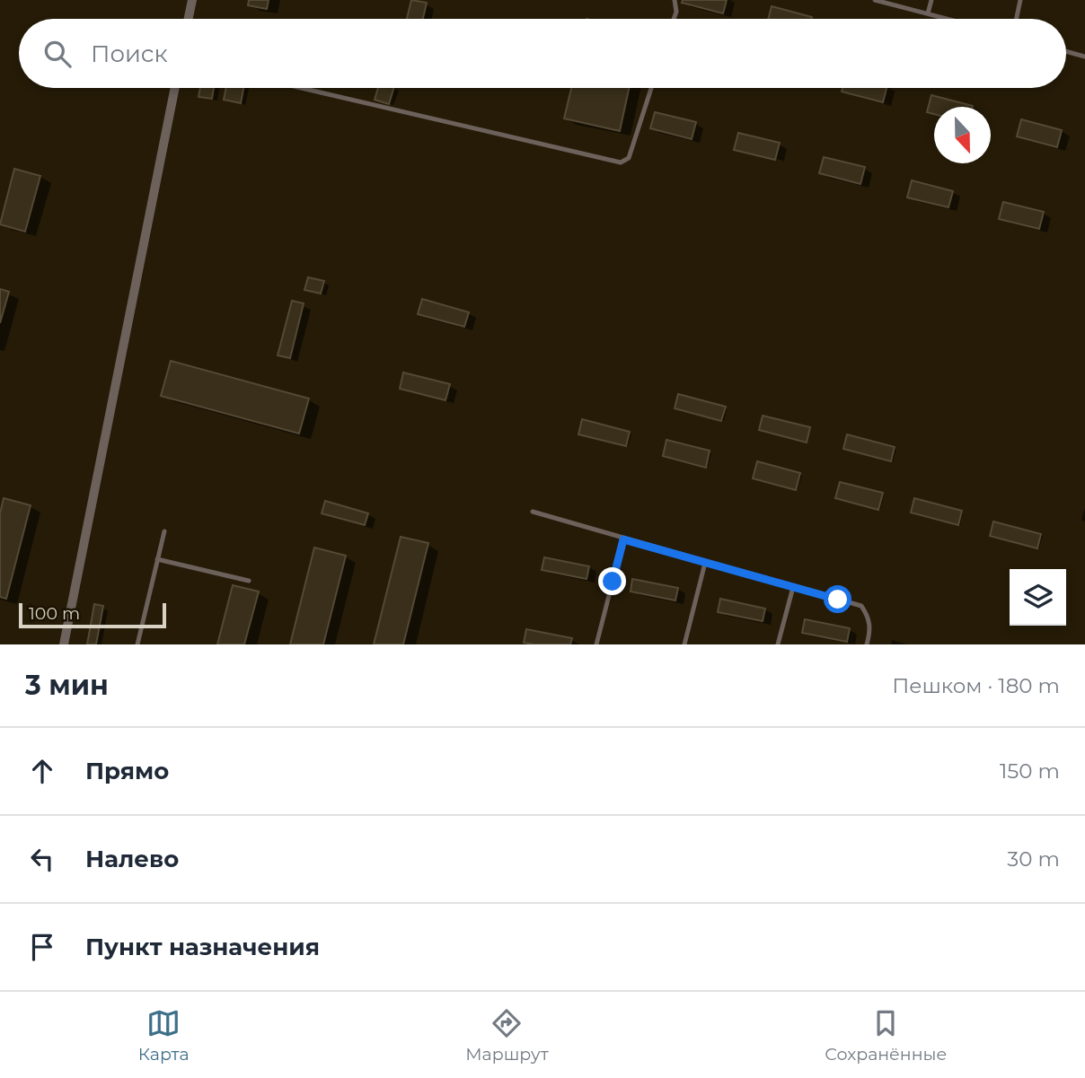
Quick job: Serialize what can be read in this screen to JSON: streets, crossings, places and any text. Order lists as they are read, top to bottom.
{
  "scale_bar": "100 m",
  "north": "bottom",
  "page": {
    "search": "Поиск",
    "scale": "100 m",
    "heading": ["3 мин", "Пешком · 180 m"],
    "list": [
      ["Прямо", "150 m"],
      ["Налево", "30 m"],
      "Пункт назначения"
    ],
    "nav": ["Карта", "Маршрут", "Сохранённые"]
  }
}
